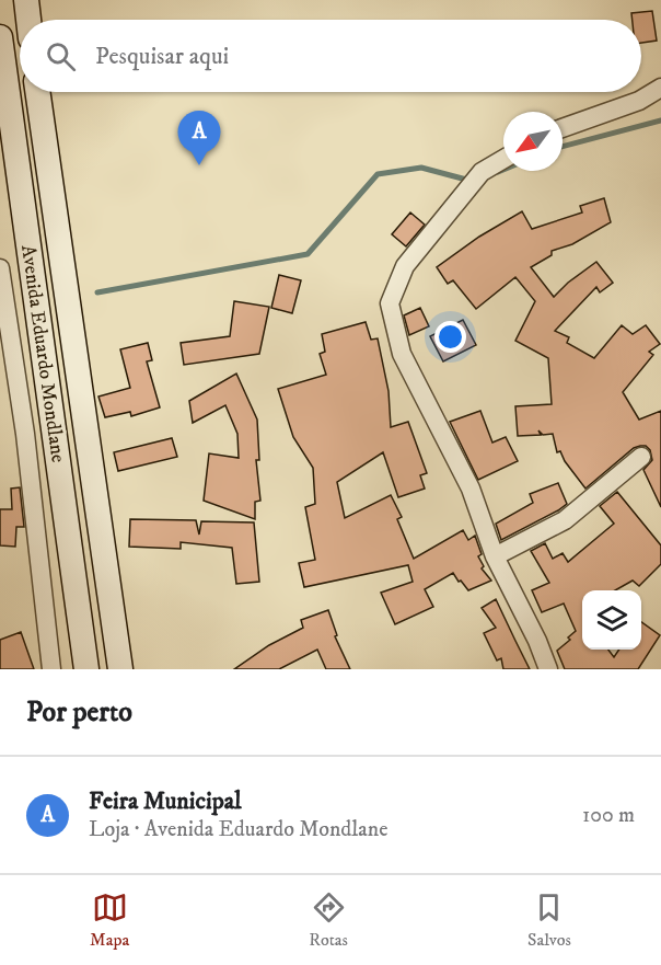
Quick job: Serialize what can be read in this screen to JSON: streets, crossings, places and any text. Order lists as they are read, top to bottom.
{
  "streets": {
    "main road": ["Avenida Eduardo Mondlane"]
  },
  "north": "bottom left",
  "page": {
    "search": "Pesquisar aqui",
    "pins": "A",
    "heading": "Por perto",
    "list": [
      {
        "mark": "A",
        "name": "Feira Municipal",
        "note": "Loja · Avenida Eduardo Mondlane",
        "value": "100 m"
      }
    ],
    "nav": ["Mapa", "Rotas", "Salvos"]
  }
}
